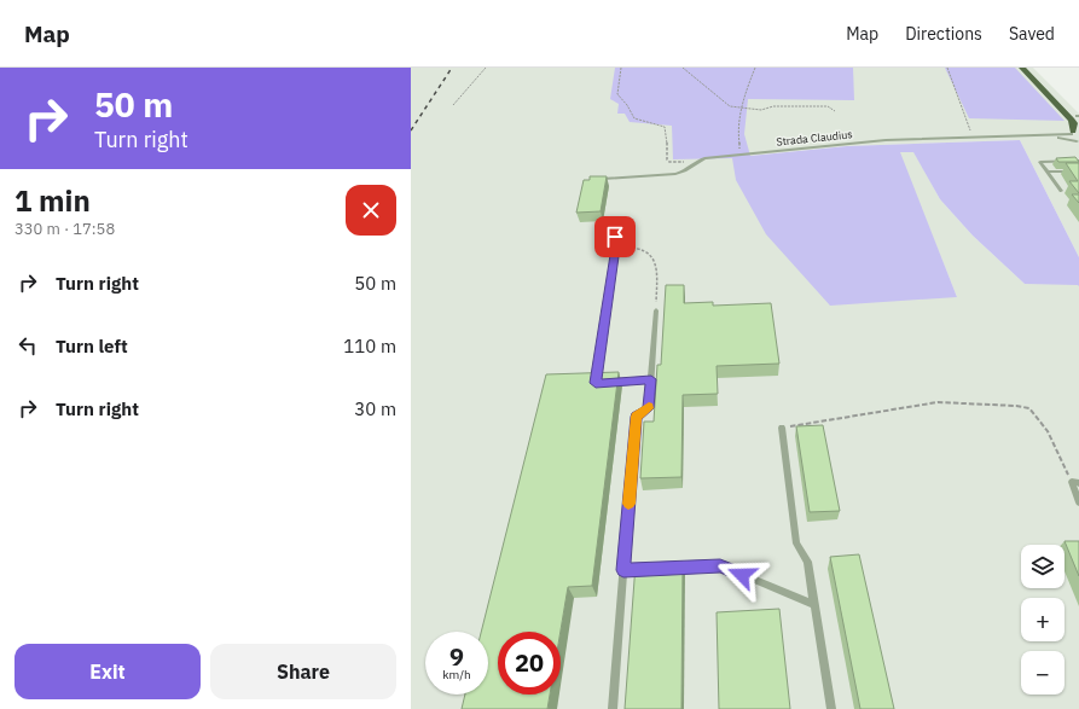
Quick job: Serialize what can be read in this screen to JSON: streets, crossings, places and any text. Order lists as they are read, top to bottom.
{
  "streets": {
    "lane": ["Strada Claudius"]
  },
  "page": {
    "header": "Map",
    "nav": ["Map", "Directions", "Saved"],
    "turn": ["50 m", "Turn right"],
    "heading": ["1 min", "330 m · 17:58"],
    "list": [
      {
        "name": "Turn right",
        "value": "50 m"
      },
      {
        "name": "Turn left",
        "value": "110 m"
      },
      {
        "name": "Turn right",
        "value": "30 m"
      }
    ],
    "map_buttons": ["+", "−"],
    "speed": "9 km/h",
    "limit": "20",
    "buttons": ["Exit", "Share"]
  }
}
